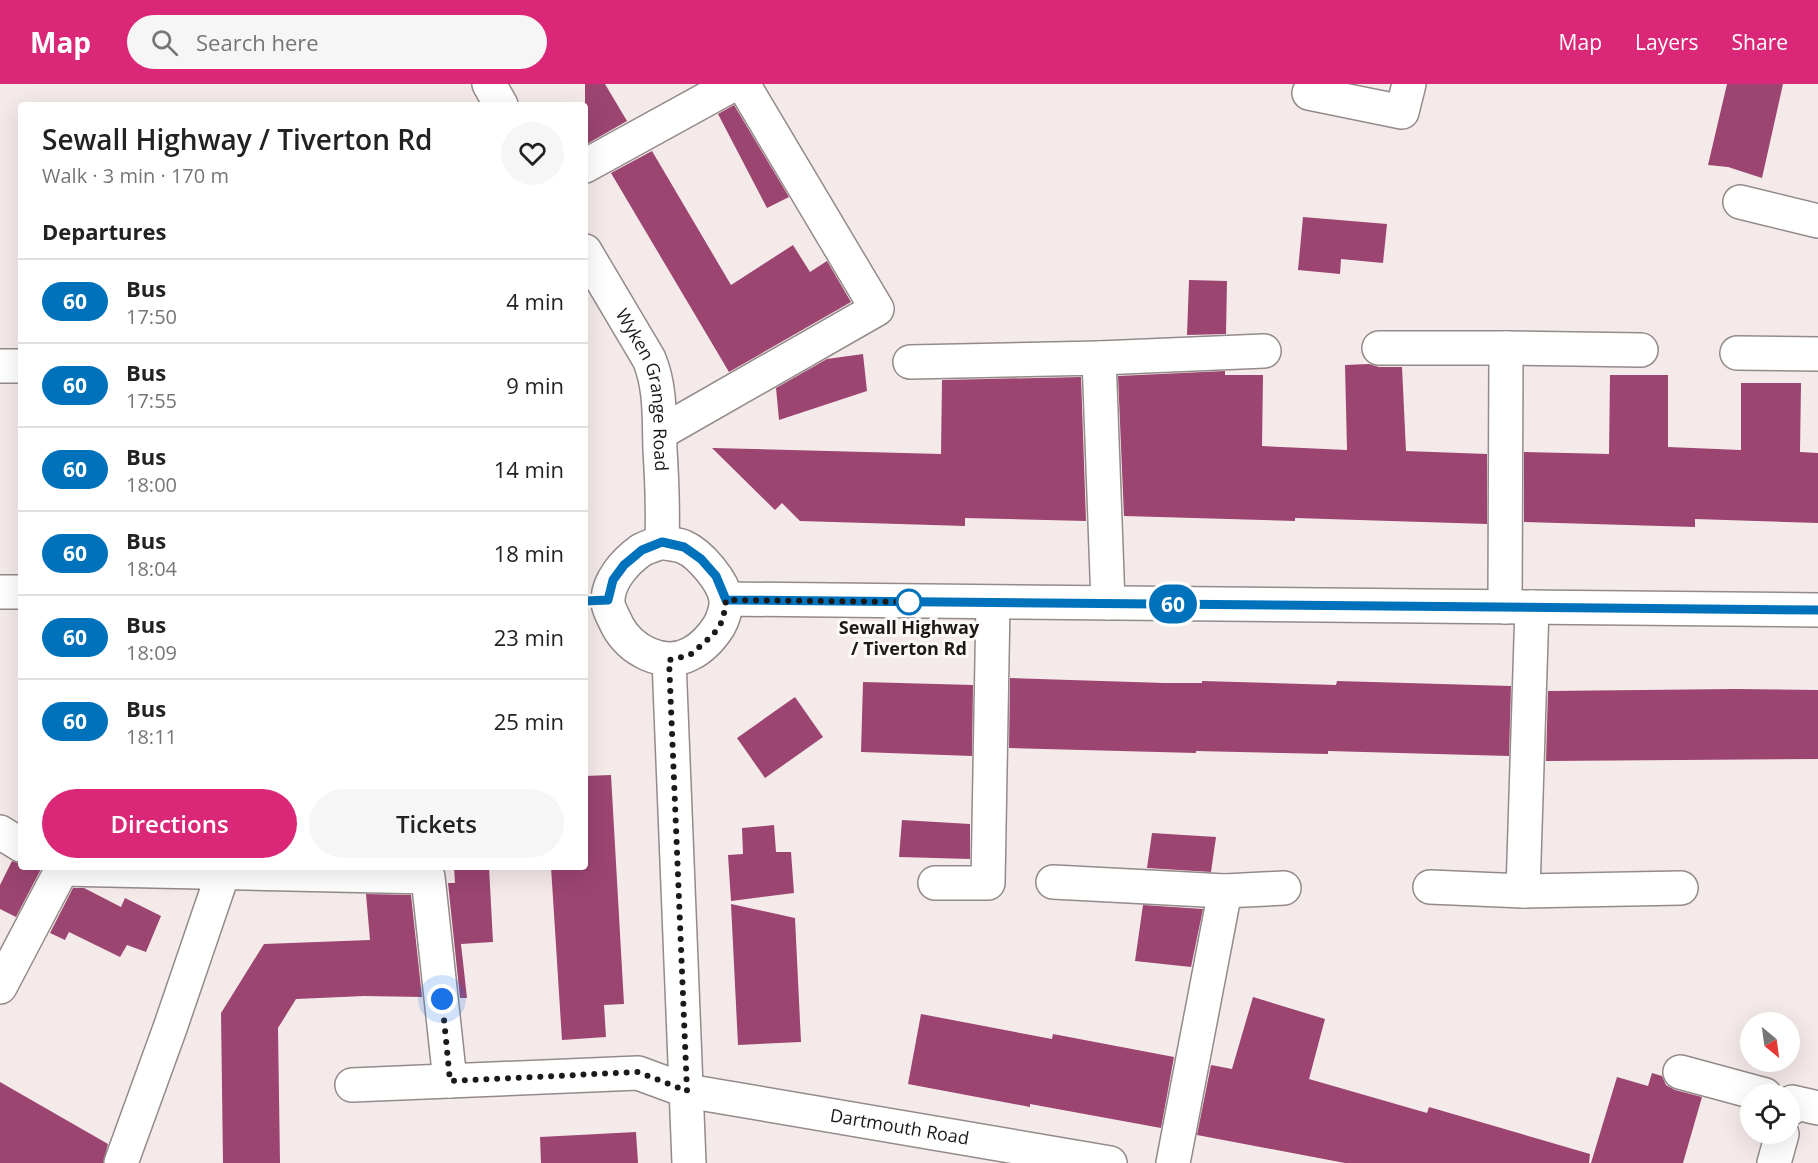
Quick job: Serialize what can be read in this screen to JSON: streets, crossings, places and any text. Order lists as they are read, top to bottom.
{
  "streets": {
    "street": ["Wyken Grange Road", "Dartmouth Road"]
  },
  "places": ["Sewall Highway / Tiverton Rd"],
  "lines": ["bus line 60"],
  "north": "bottom right",
  "page": {
    "header": "Map",
    "search": "Search here",
    "nav": ["Map", "Layers", "Share"],
    "on_map": "60",
    "heading": [
      ["Sewall Highway / Tiverton Rd", "Walk · 3 min · 170 m"],
      "Departures"
    ],
    "list": [
      {
        "mark": "60",
        "name": "Bus",
        "note": "17:50",
        "value": "4 min"
      },
      {
        "mark": "60",
        "name": "Bus",
        "note": "17:55",
        "value": "9 min"
      },
      {
        "mark": "60",
        "name": "Bus",
        "note": "18:00",
        "value": "14 min"
      },
      {
        "mark": "60",
        "name": "Bus",
        "note": "18:04",
        "value": "18 min"
      },
      {
        "mark": "60",
        "name": "Bus",
        "note": "18:09",
        "value": "23 min"
      },
      {
        "mark": "60",
        "name": "Bus",
        "note": "18:11",
        "value": "25 min"
      }
    ],
    "buttons": ["Directions", "Tickets"]
  }
}
